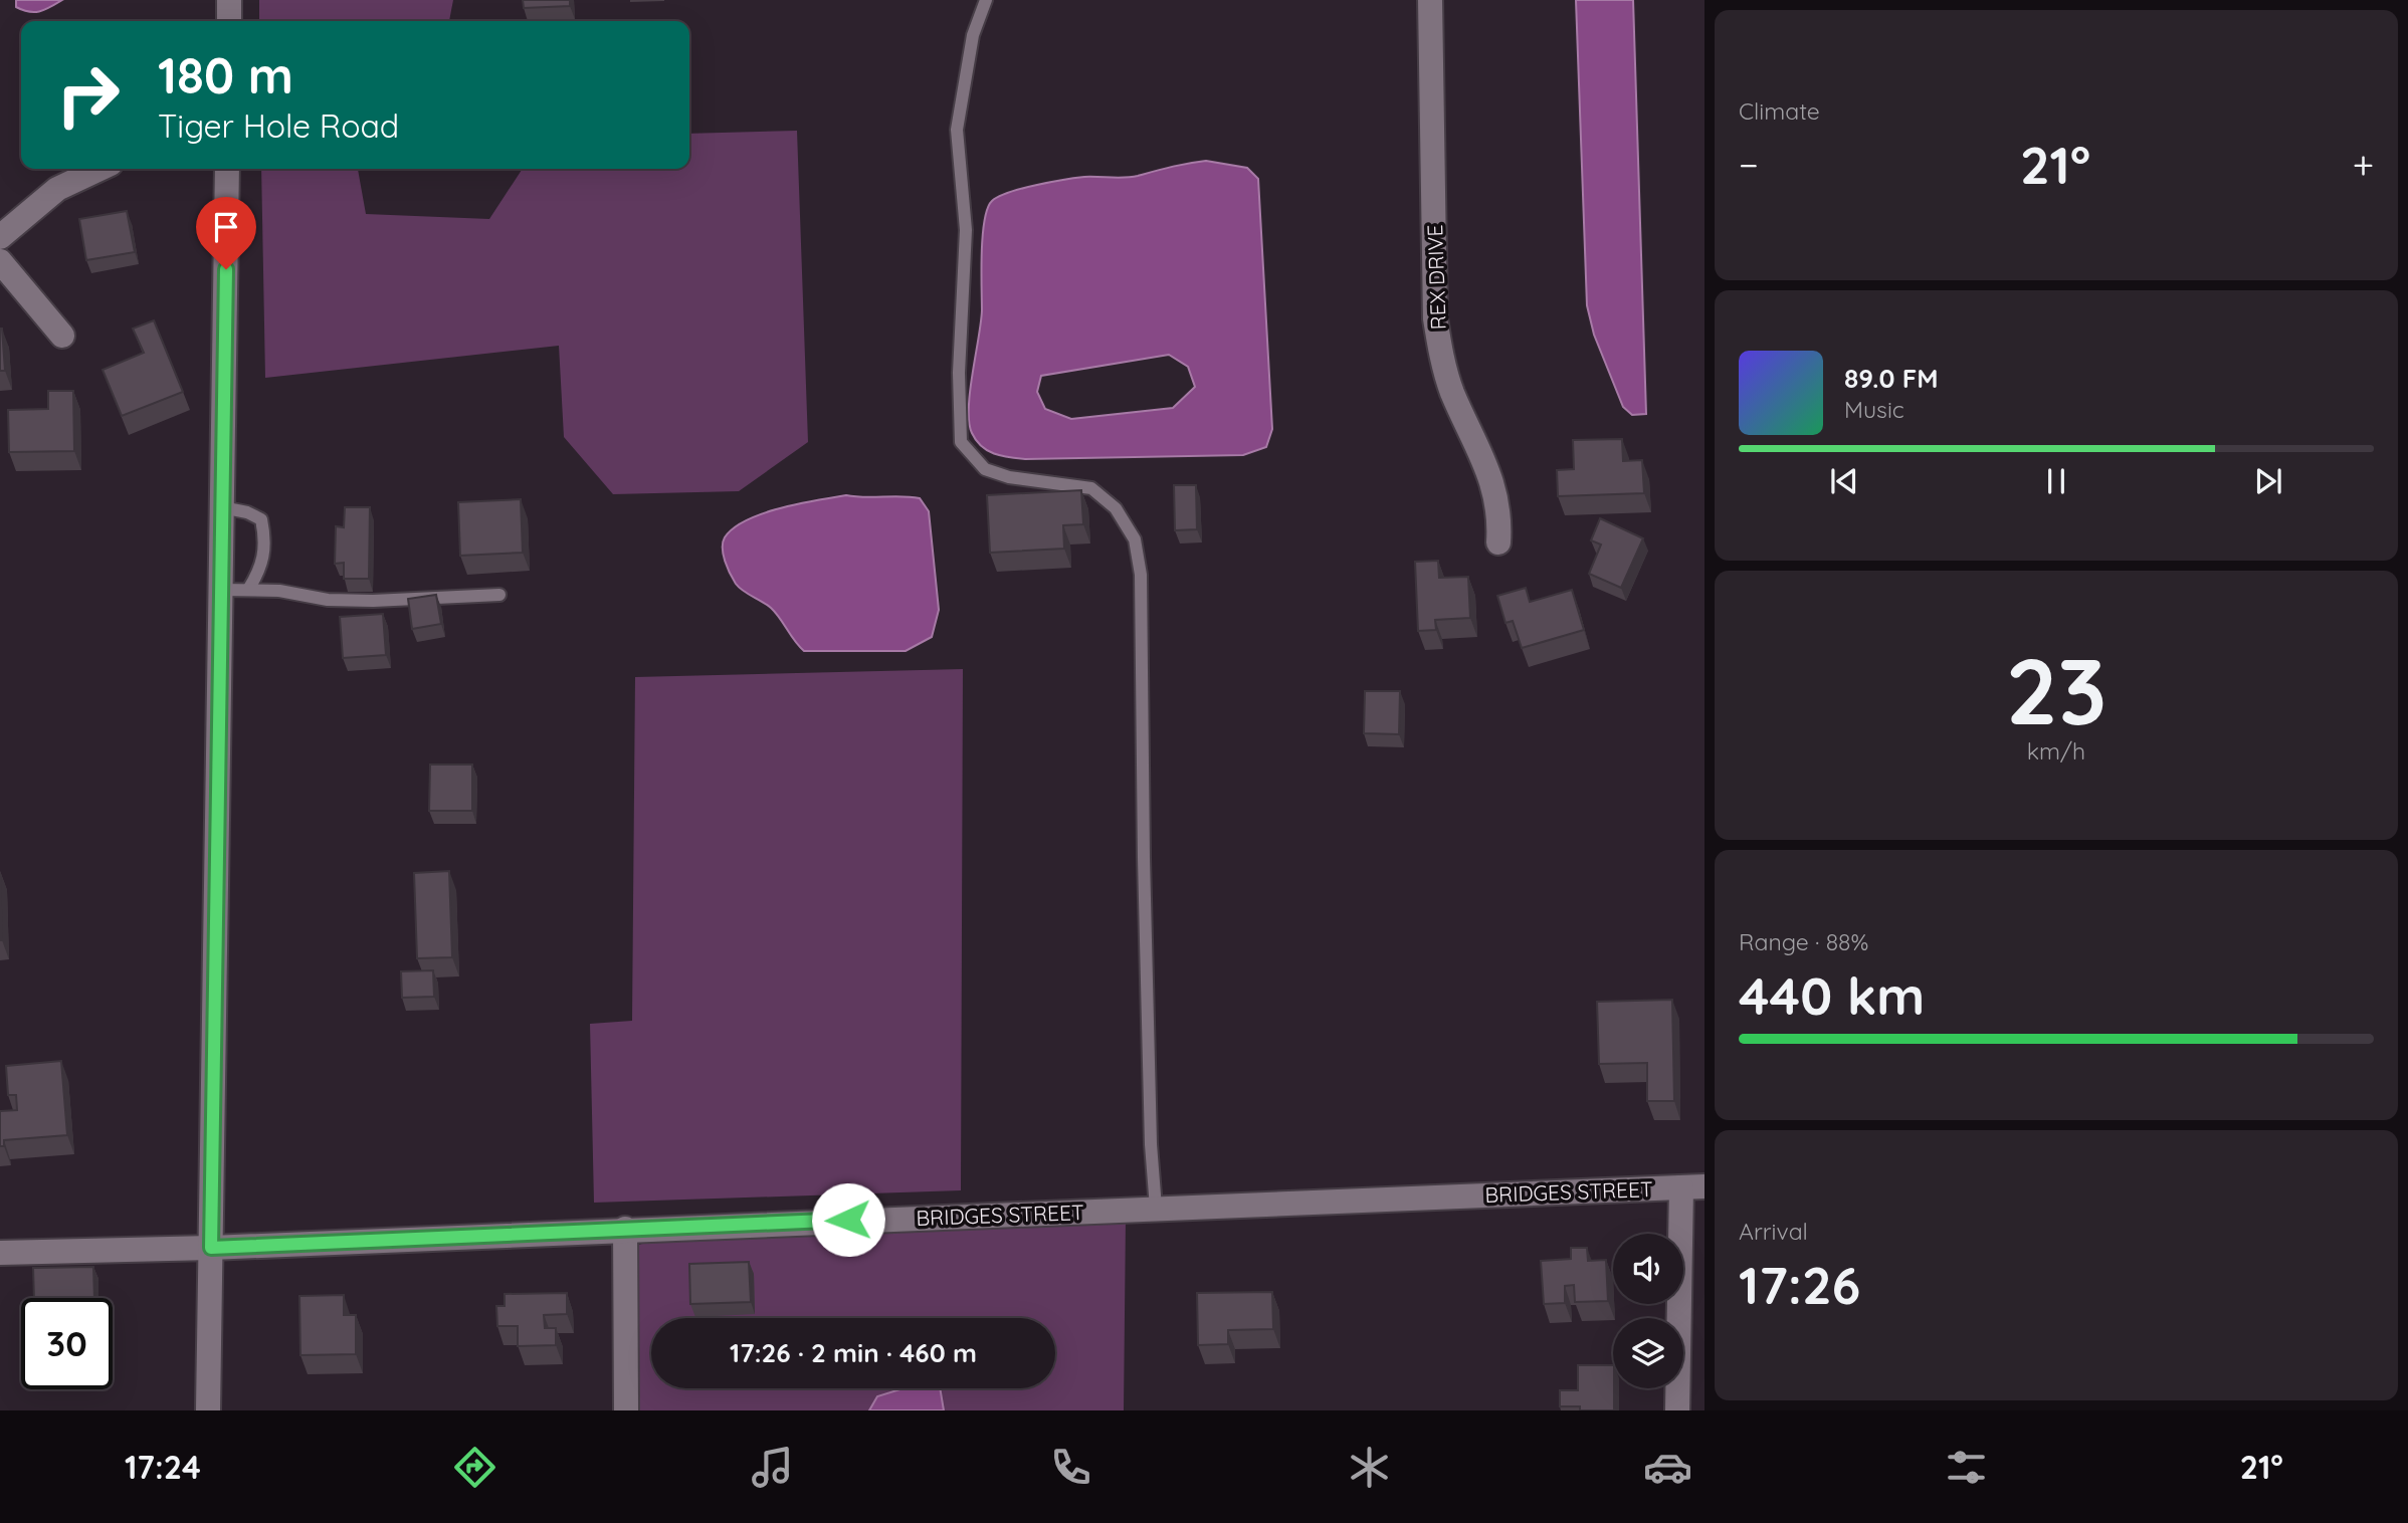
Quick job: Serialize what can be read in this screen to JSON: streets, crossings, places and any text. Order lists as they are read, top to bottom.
{
  "streets": {
    "street": ["REX DRIVE", "BRIDGES STREET"]
  },
  "page": {
    "tile": [
      "Climate",
      ["23", "km/h"],
      ["Range · 88%", "440 km"],
      ["Arrival", "17:26"]
    ],
    "turn": ["180 m", "Tiger Hole Road"],
    "heat": ["−", "21°", "+"],
    "song": ["89.0 FM", "Music"],
    "limit": "30",
    "trip": "17:26 · 2 min · 460 m",
    "tabs": ["17:24", "21°"]
  }
}
